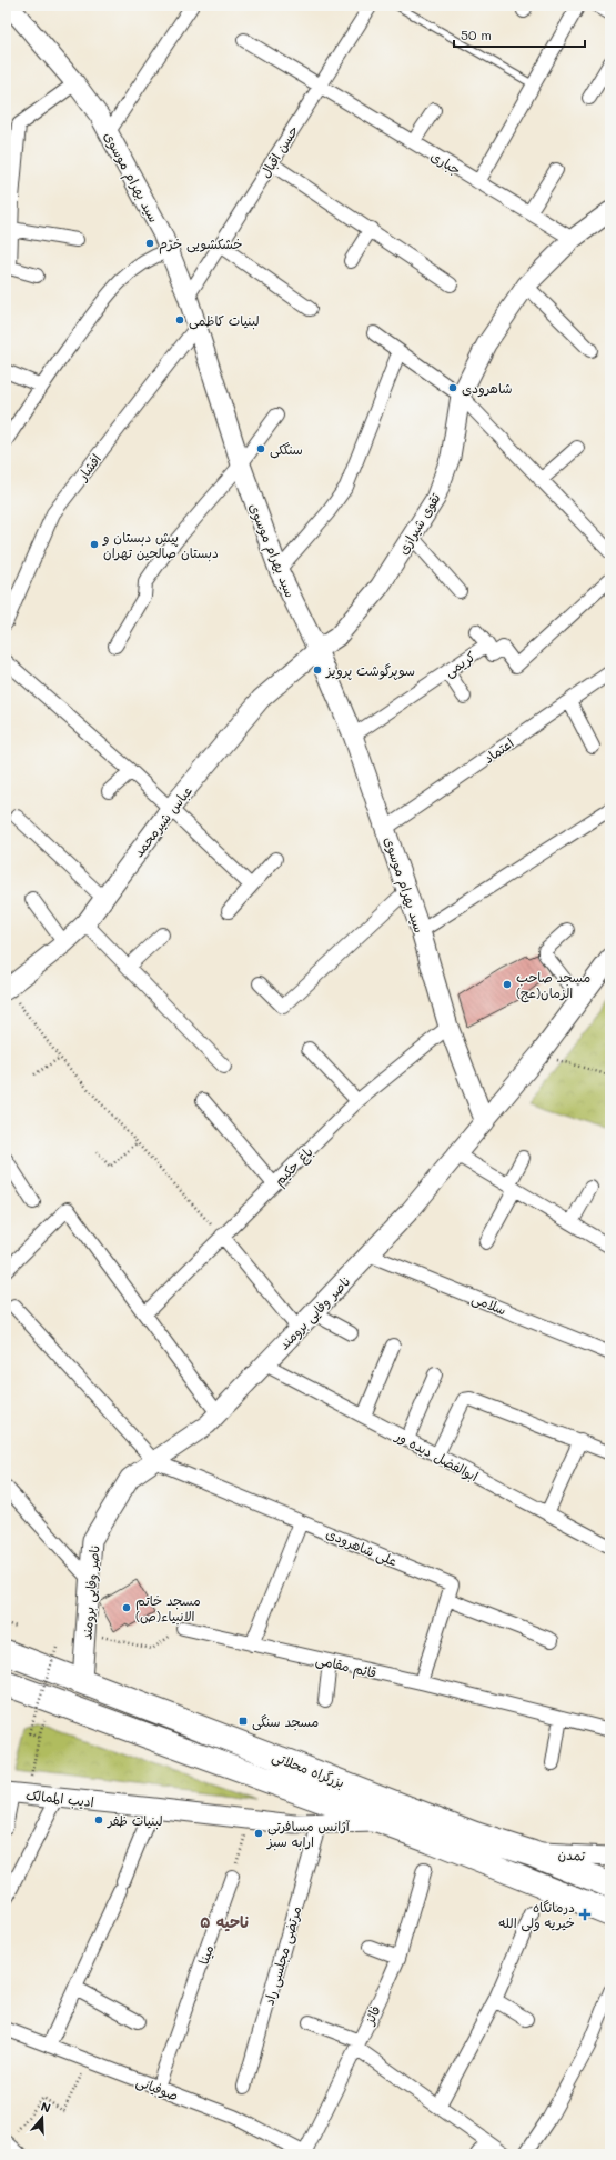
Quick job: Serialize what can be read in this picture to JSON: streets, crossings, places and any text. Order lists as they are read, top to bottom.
{
  "streets": {
    "highway": ["بزرگراه محلاتی"],
    "street": [
      "حسن اقبال",
      "جباری",
      "سید بهرام موسوی",
      "افشار",
      "تقوی شیرازی",
      "کریمی",
      "اعتماد",
      "عباس شیرمحمد",
      "باغ حکیم",
      "سلامی",
      "ناصر وفایی برومند",
      "ابوالفضل دیده ور",
      "علی شاهرودی",
      "قائم مقامی",
      "ادیب الممالک",
      "تمدن",
      "مینا",
      "مرتضی مجلسی راد",
      "فائز",
      "صوفیانی"
    ]
  },
  "crossings": [
    ["حسن اقبال", "جباری"],
    ["حسن اقبال", "سید بهرام موسوی"],
    ["جباری", "تقوی شیرازی"],
    ["سید بهرام موسوی", "افشار"],
    ["سید بهرام موسوی", "تقوی شیرازی"],
    ["سید بهرام موسوی", "کریمی"],
    ["سید بهرام موسوی", "اعتماد"],
    ["سید بهرام موسوی", "عباس شیرمحمد"],
    ["سید بهرام موسوی", "باغ حکیم"],
    ["سید بهرام موسوی", "ناصر وفایی برومند"],
    ["تقوی شیرازی", "عباس شیرمحمد"],
    ["سلامی", "ناصر وفایی برومند"],
    ["ناصر وفایی برومند", "ابوالفضل دیده ور"],
    ["ناصر وفایی برومند", "علی شاهرودی"],
    ["ناصر وفایی برومند", "بزرگراه محلاتی"],
    ["بزرگراه محلاتی", "ادیب الممالک"],
    ["بزرگراه محلاتی", "تمدن"],
    ["ادیب الممالک", "مرتضی مجلسی راد"],
    ["مینا", "صوفیانی"],
    ["فائز", "صوفیانی"]
  ],
  "districts": ["ناحیه ۵"],
  "places": {
    "other": [
      "خشکشویی خرّم",
      "لبنیات کاظمی",
      "شاهرودی",
      "سنگکی",
      "پیش دبستان و دبستان صالحین تهران",
      "سوپرگوشت پرویز",
      "مسجد صاحب الزمان(عج)",
      "مسجد خاتم الانبیاء(ص)",
      "لبنیات ظفر",
      "آژانس مسافرتی ارابه سبز"
    ],
    "transit": ["مسجد سنگی"],
    "health": ["درمانگاه خیریه ولی الله"]
  },
  "scale_bar": "50 m",
  "north": "top"
}
